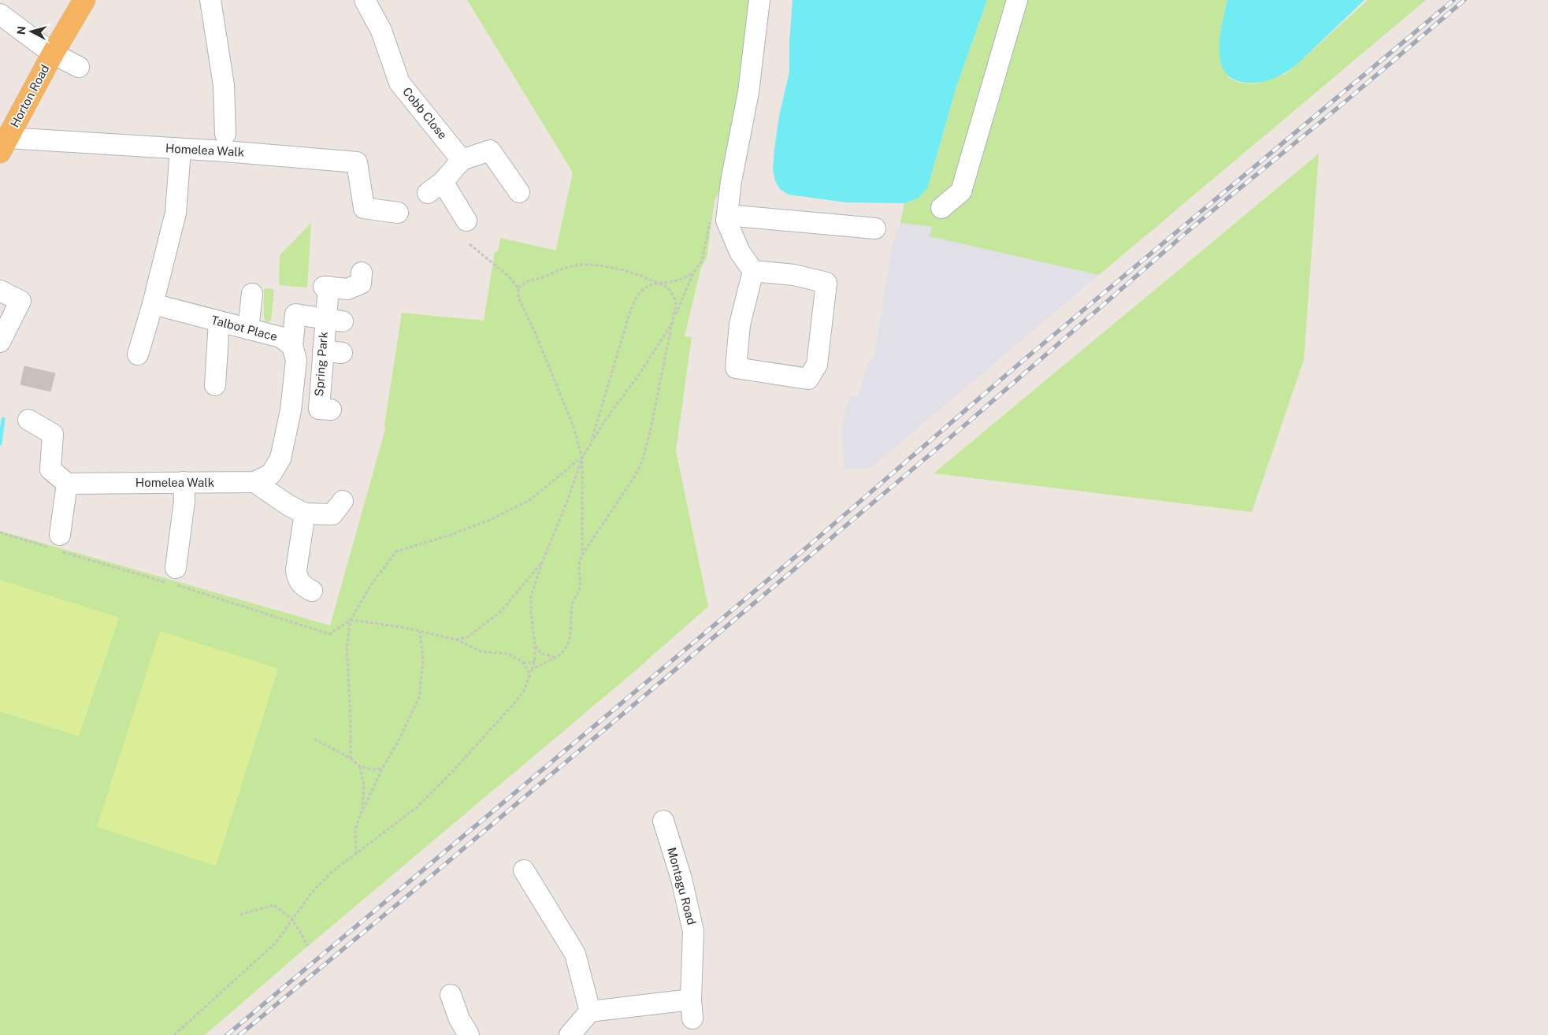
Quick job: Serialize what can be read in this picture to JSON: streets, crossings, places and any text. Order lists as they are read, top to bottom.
{
  "streets": {
    "main road": ["Horton Road"],
    "street": [
      "Cobb Close",
      "Homelea Walk",
      "Talbot Place",
      "Spring Park",
      "Montagu Road"
    ]
  },
  "crossings": [
    ["Horton Road", "Homelea Walk"],
    ["Homelea Walk", "Talbot Place"],
    ["Talbot Place", "Spring Park"]
  ],
  "north": "left"
}
